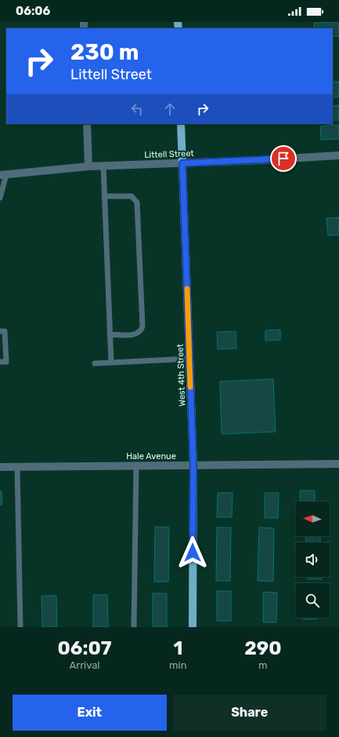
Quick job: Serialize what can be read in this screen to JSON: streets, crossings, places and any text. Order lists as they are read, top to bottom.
{
  "streets": {
    "main road": ["West 4th Street"],
    "street": ["Littell Street", "Hale Avenue"]
  },
  "crossings": [
    ["Littell Street", "West 4th Street"],
    ["West 4th Street", "Hale Avenue"]
  ],
  "north": "left",
  "page": {
    "status": "06:06",
    "turn": ["230 m", "Littell Street"],
    "eta": [
      "06:07",
      "Arrival",
      "1",
      "min",
      "290",
      "m"
    ],
    "buttons": ["Exit", "Share"]
  }
}
